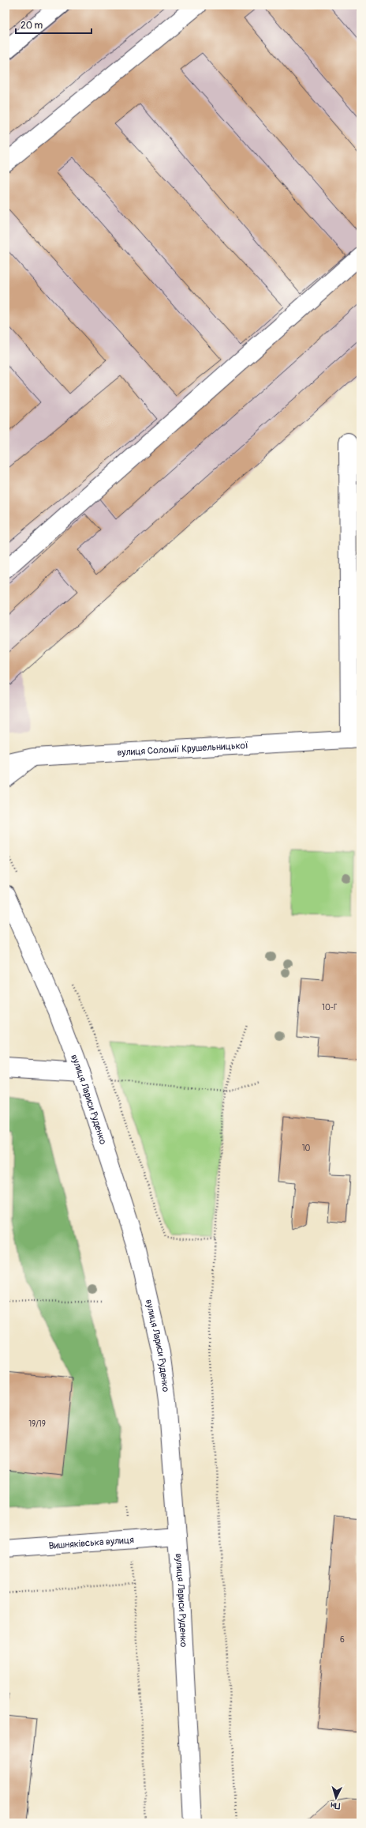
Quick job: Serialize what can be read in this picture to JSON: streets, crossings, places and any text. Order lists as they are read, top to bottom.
{
  "streets": {
    "street": ["вулиця Соломії Крушельницької", "вулиця Лариси Руденко", "Вишняківська вулиця"]
  },
  "crossings": [
    ["вулиця Лариси Руденко", "Вишняківська вулиця"]
  ],
  "house_numbers": [
    "10-Г",
    "10",
    "19/19",
    "6"
  ],
  "scale_bar": "20 m",
  "north": "bottom"
}
